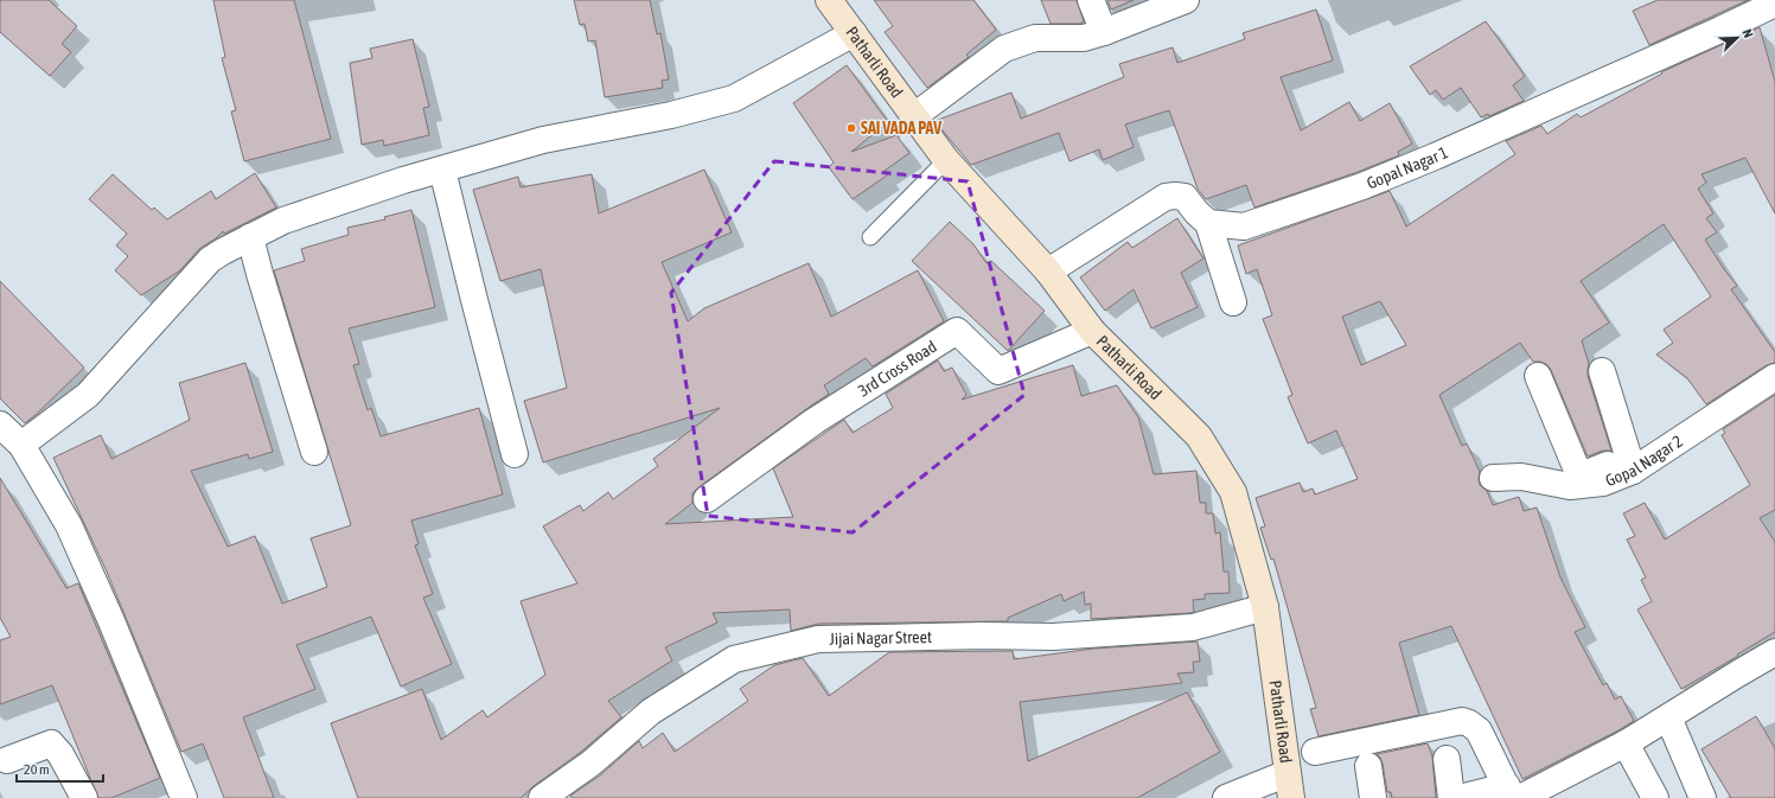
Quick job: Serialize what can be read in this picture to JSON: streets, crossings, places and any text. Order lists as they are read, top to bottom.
{
  "streets": {
    "street": [
      "Patharli Road",
      "Gopal Nagar 1",
      "3rd Cross Road",
      "Gopal Nagar 2",
      "Jijai Nagar Street"
    ]
  },
  "crossings": [
    ["Patharli Road", "3rd Cross Road"],
    ["Patharli Road", "Jijai Nagar Street"]
  ],
  "places": ["SAI VADA PAV"],
  "scale_bar": "20 m",
  "north": "top right"
}
